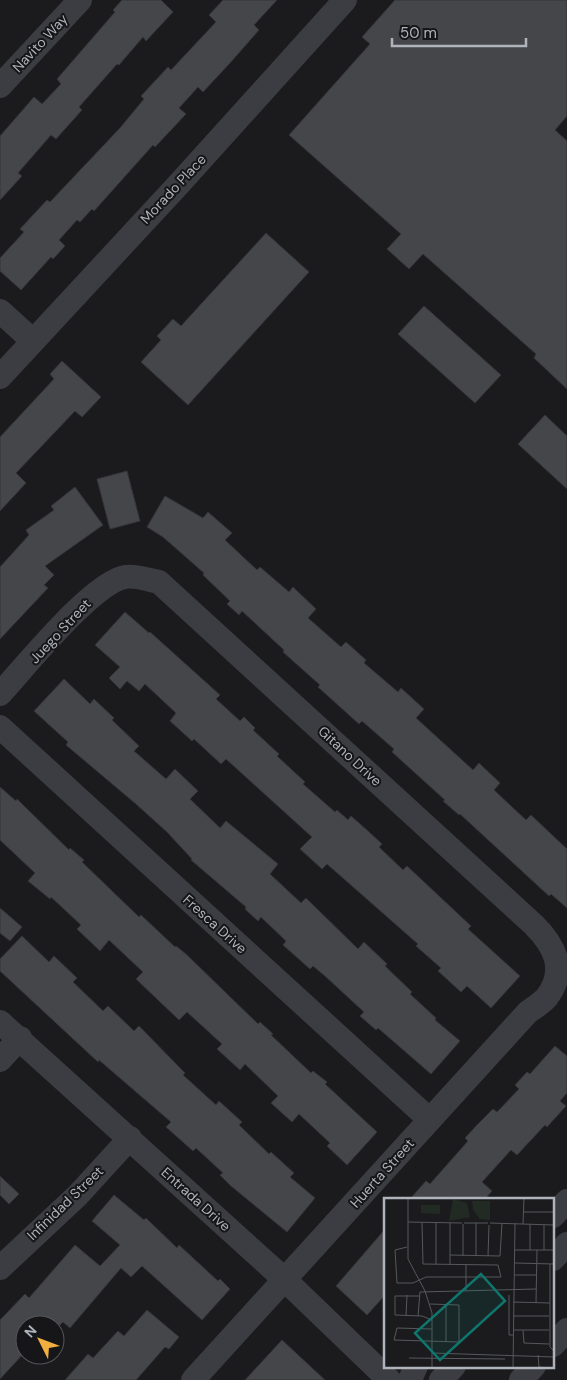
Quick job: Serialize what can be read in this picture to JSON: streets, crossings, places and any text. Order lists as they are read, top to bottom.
{
  "streets": {
    "street": [
      "Navito Way",
      "Morado Place",
      "Juego Street",
      "Gitano Drive",
      "Fresca Drive",
      "Huerta Street",
      "Entrada Drive",
      "Infinidad Street"
    ]
  },
  "crossings": [
    ["Juego Street", "Gitano Drive"],
    ["Gitano Drive", "Huerta Street"],
    ["Fresca Drive", "Huerta Street"],
    ["Huerta Street", "Entrada Drive"],
    ["Entrada Drive", "Infinidad Street"]
  ],
  "scale_bar": "50 m",
  "north": "top left"
}
